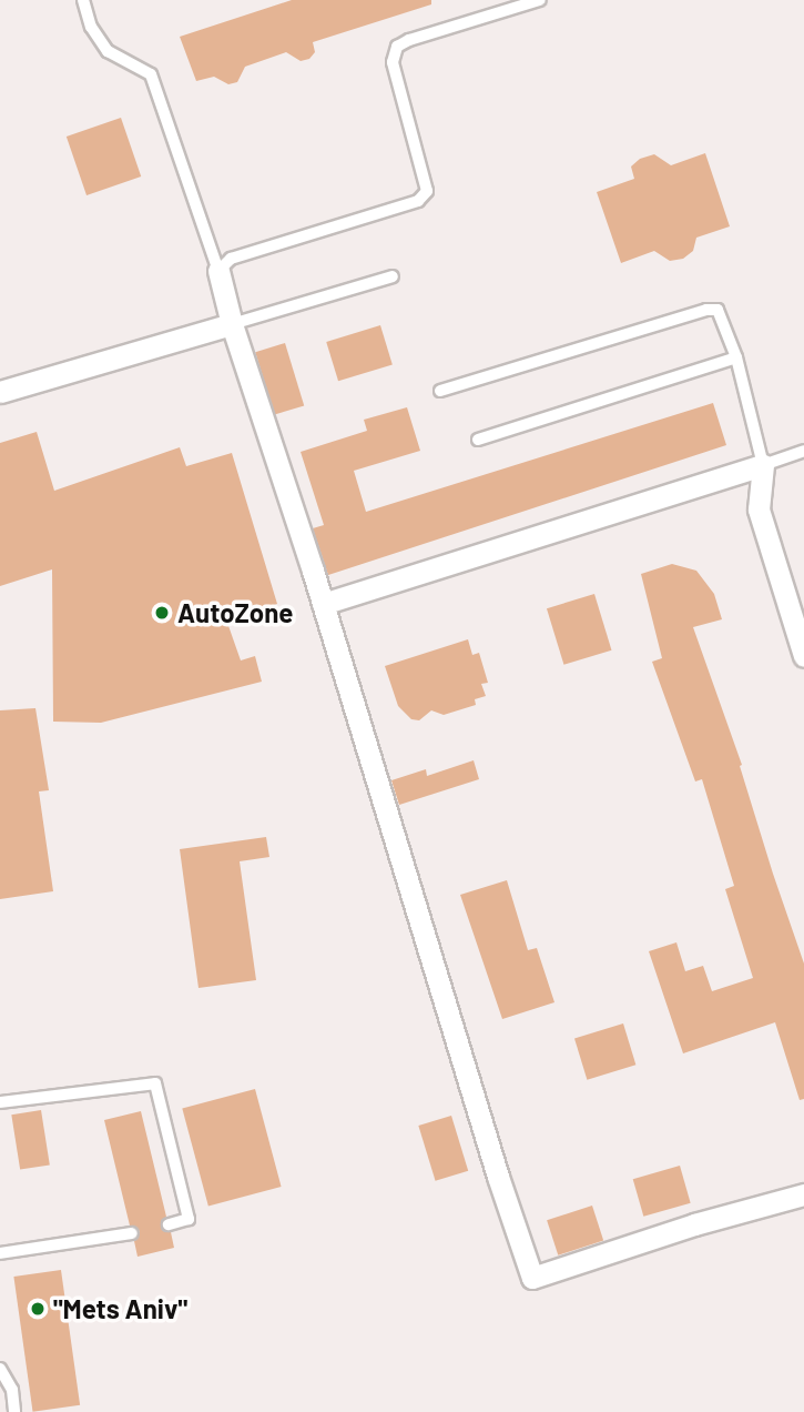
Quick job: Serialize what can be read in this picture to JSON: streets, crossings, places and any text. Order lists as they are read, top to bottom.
{
  "places": ["AutoZone", "\"Mets Aniv\""]
}
